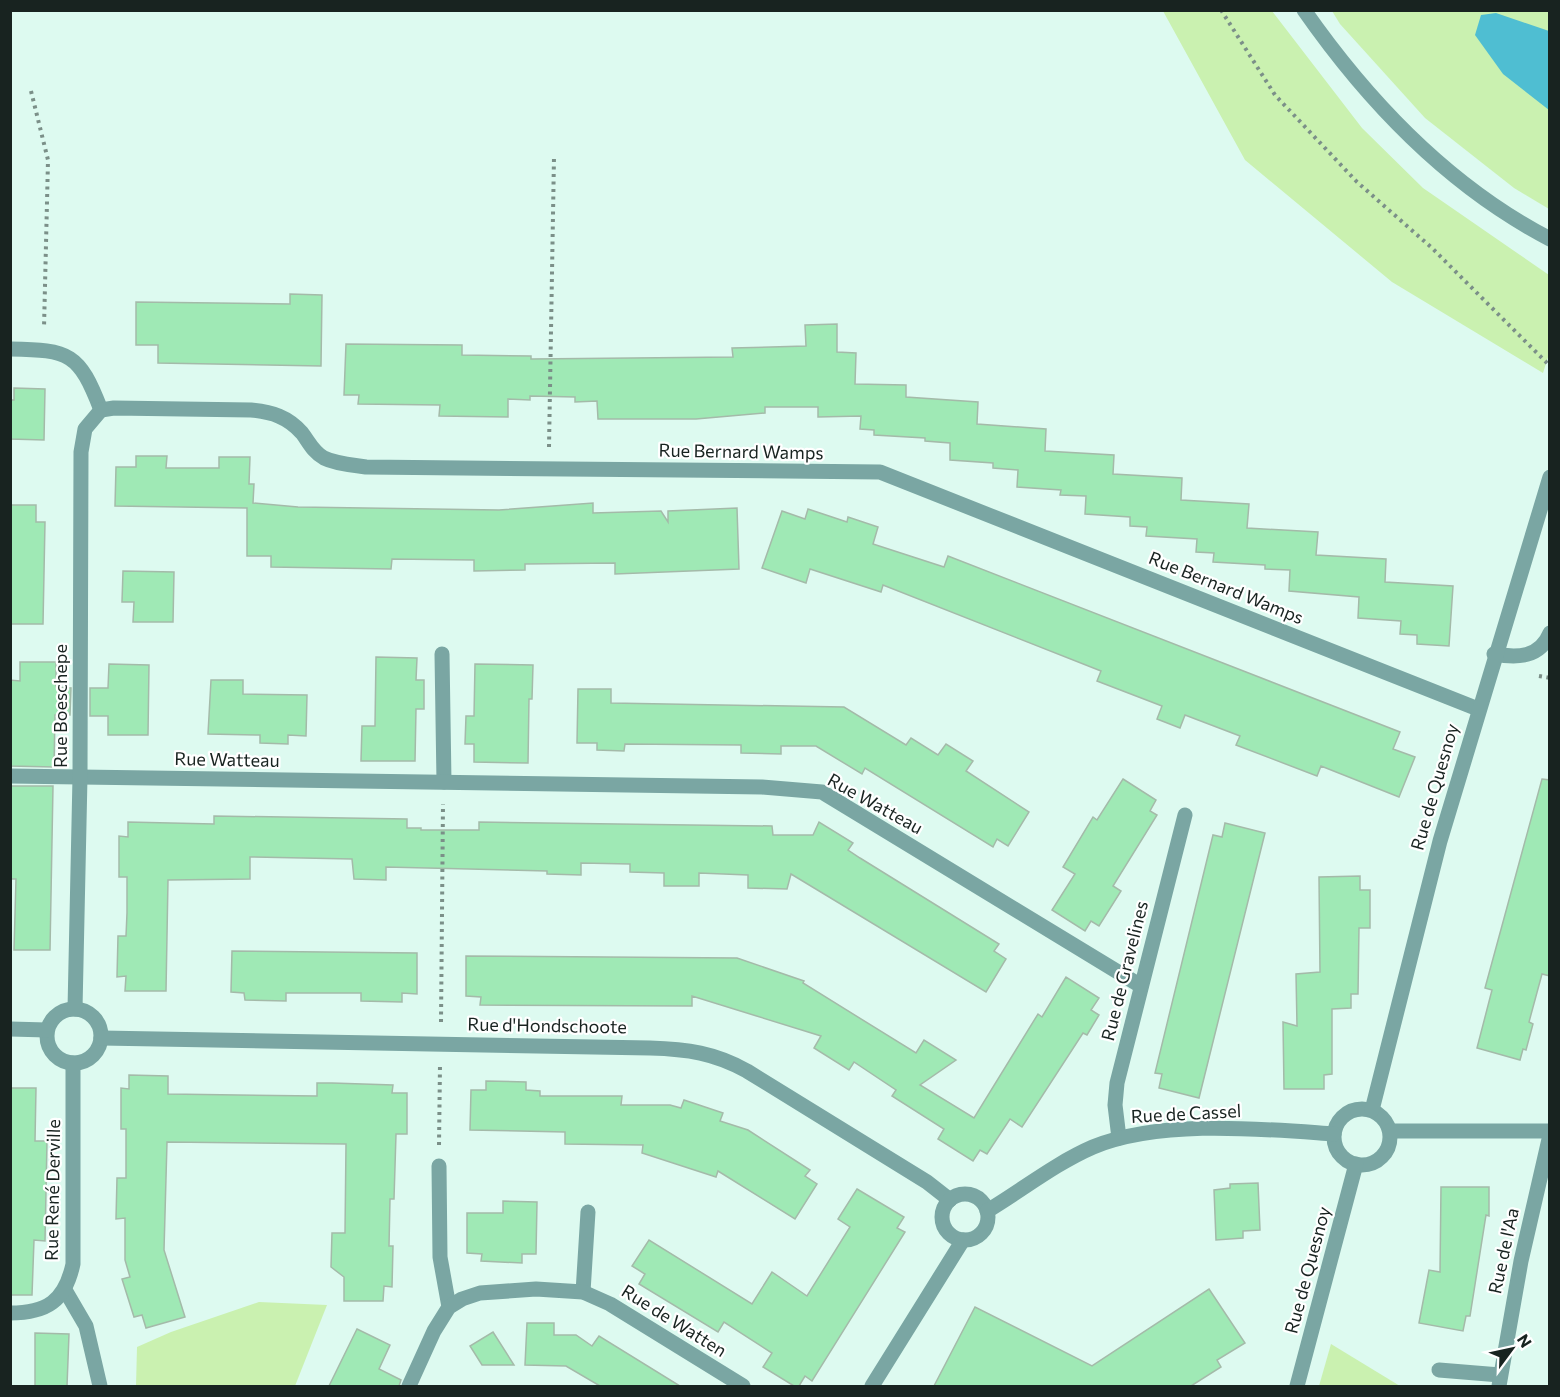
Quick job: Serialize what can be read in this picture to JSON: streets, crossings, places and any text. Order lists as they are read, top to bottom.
{
  "streets": {
    "street": [
      "Rue Bernard Wamps",
      "Rue Boeschepe",
      "Rue Watteau",
      "Rue de Quesnoy",
      "Rue de Gravelines",
      "Rue d'Hondschoote",
      "Rue de Cassel",
      "Rue René Derville",
      "Rue de l'Aa",
      "Rue de Watten"
    ]
  },
  "crossings": [
    ["Rue Bernard Wamps", "Rue Boeschepe"],
    ["Rue Bernard Wamps", "Rue de Quesnoy"],
    ["Rue Boeschepe", "Rue Watteau"],
    ["Rue Boeschepe", "Rue d'Hondschoote"],
    ["Rue Boeschepe", "Rue René Derville"],
    ["Rue Watteau", "Rue de Gravelines"],
    ["Rue de Quesnoy", "Rue de Cassel"],
    ["Rue de Gravelines", "Rue de Cassel"],
    ["Rue d'Hondschoote", "Rue de Cassel"],
    ["Rue d'Hondschoote", "Rue René Derville"]
  ],
  "north": "top right"
}
